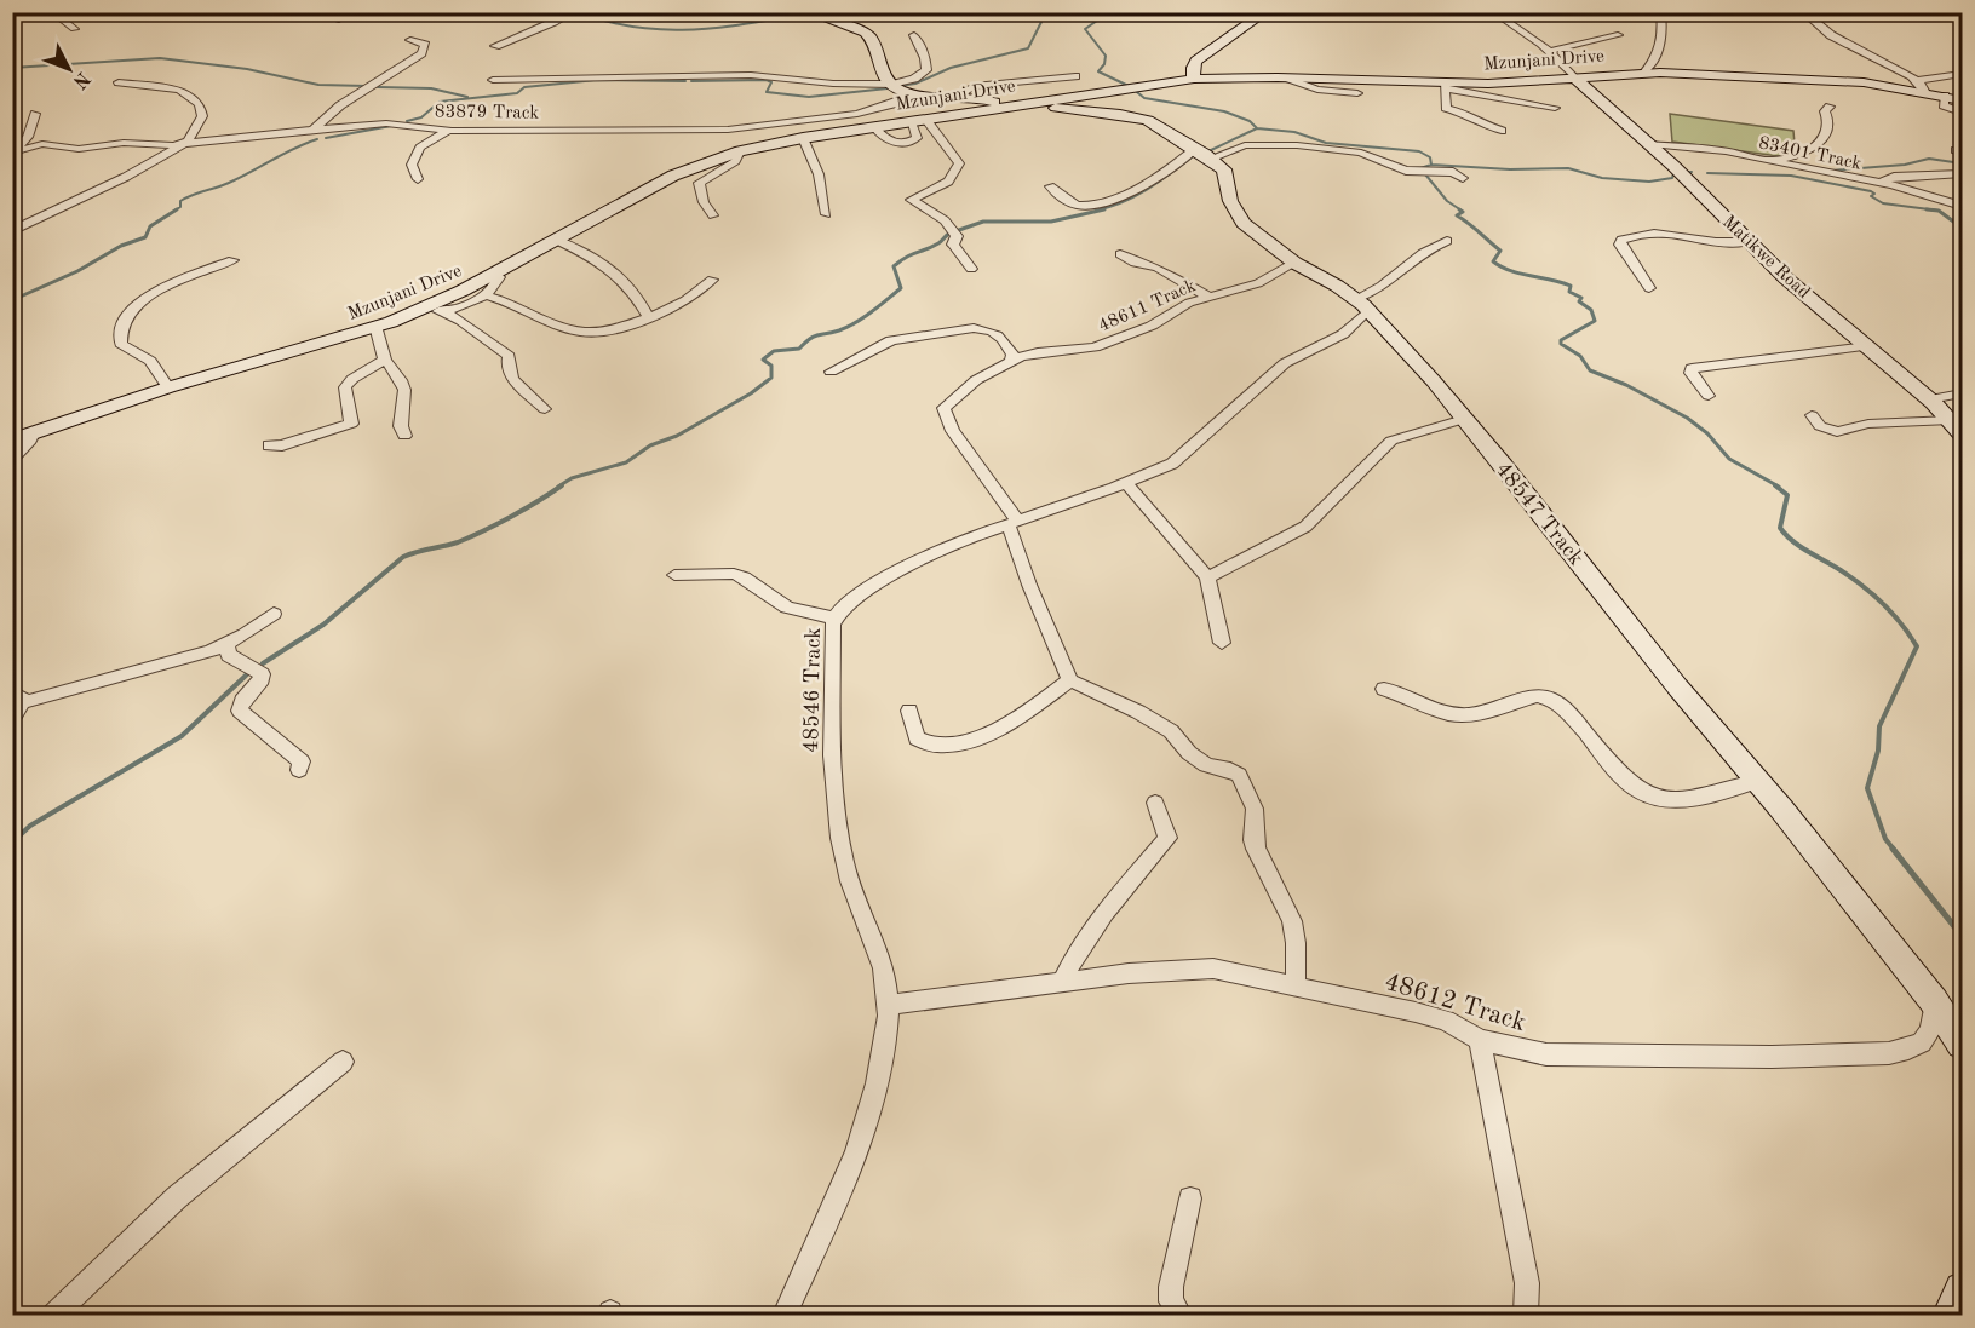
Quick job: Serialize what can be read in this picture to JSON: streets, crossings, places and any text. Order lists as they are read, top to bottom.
{
  "streets": {
    "street": [
      "Mzunjani Drive",
      "83879 Track",
      "83401 Track",
      "Matikwe Road",
      "48611 Track",
      "48547 Track",
      "48546 Track",
      "48612 Track"
    ]
  },
  "crossings": [
    ["Mzunjani Drive", "Matikwe Road"],
    ["Mzunjani Drive", "48547 Track"],
    ["83401 Track", "Matikwe Road"],
    ["48611 Track", "48547 Track"],
    ["48611 Track", "48546 Track"],
    ["48547 Track", "48546 Track"],
    ["48547 Track", "48612 Track"],
    ["48546 Track", "48612 Track"]
  ],
  "north": "bottom right"
}
